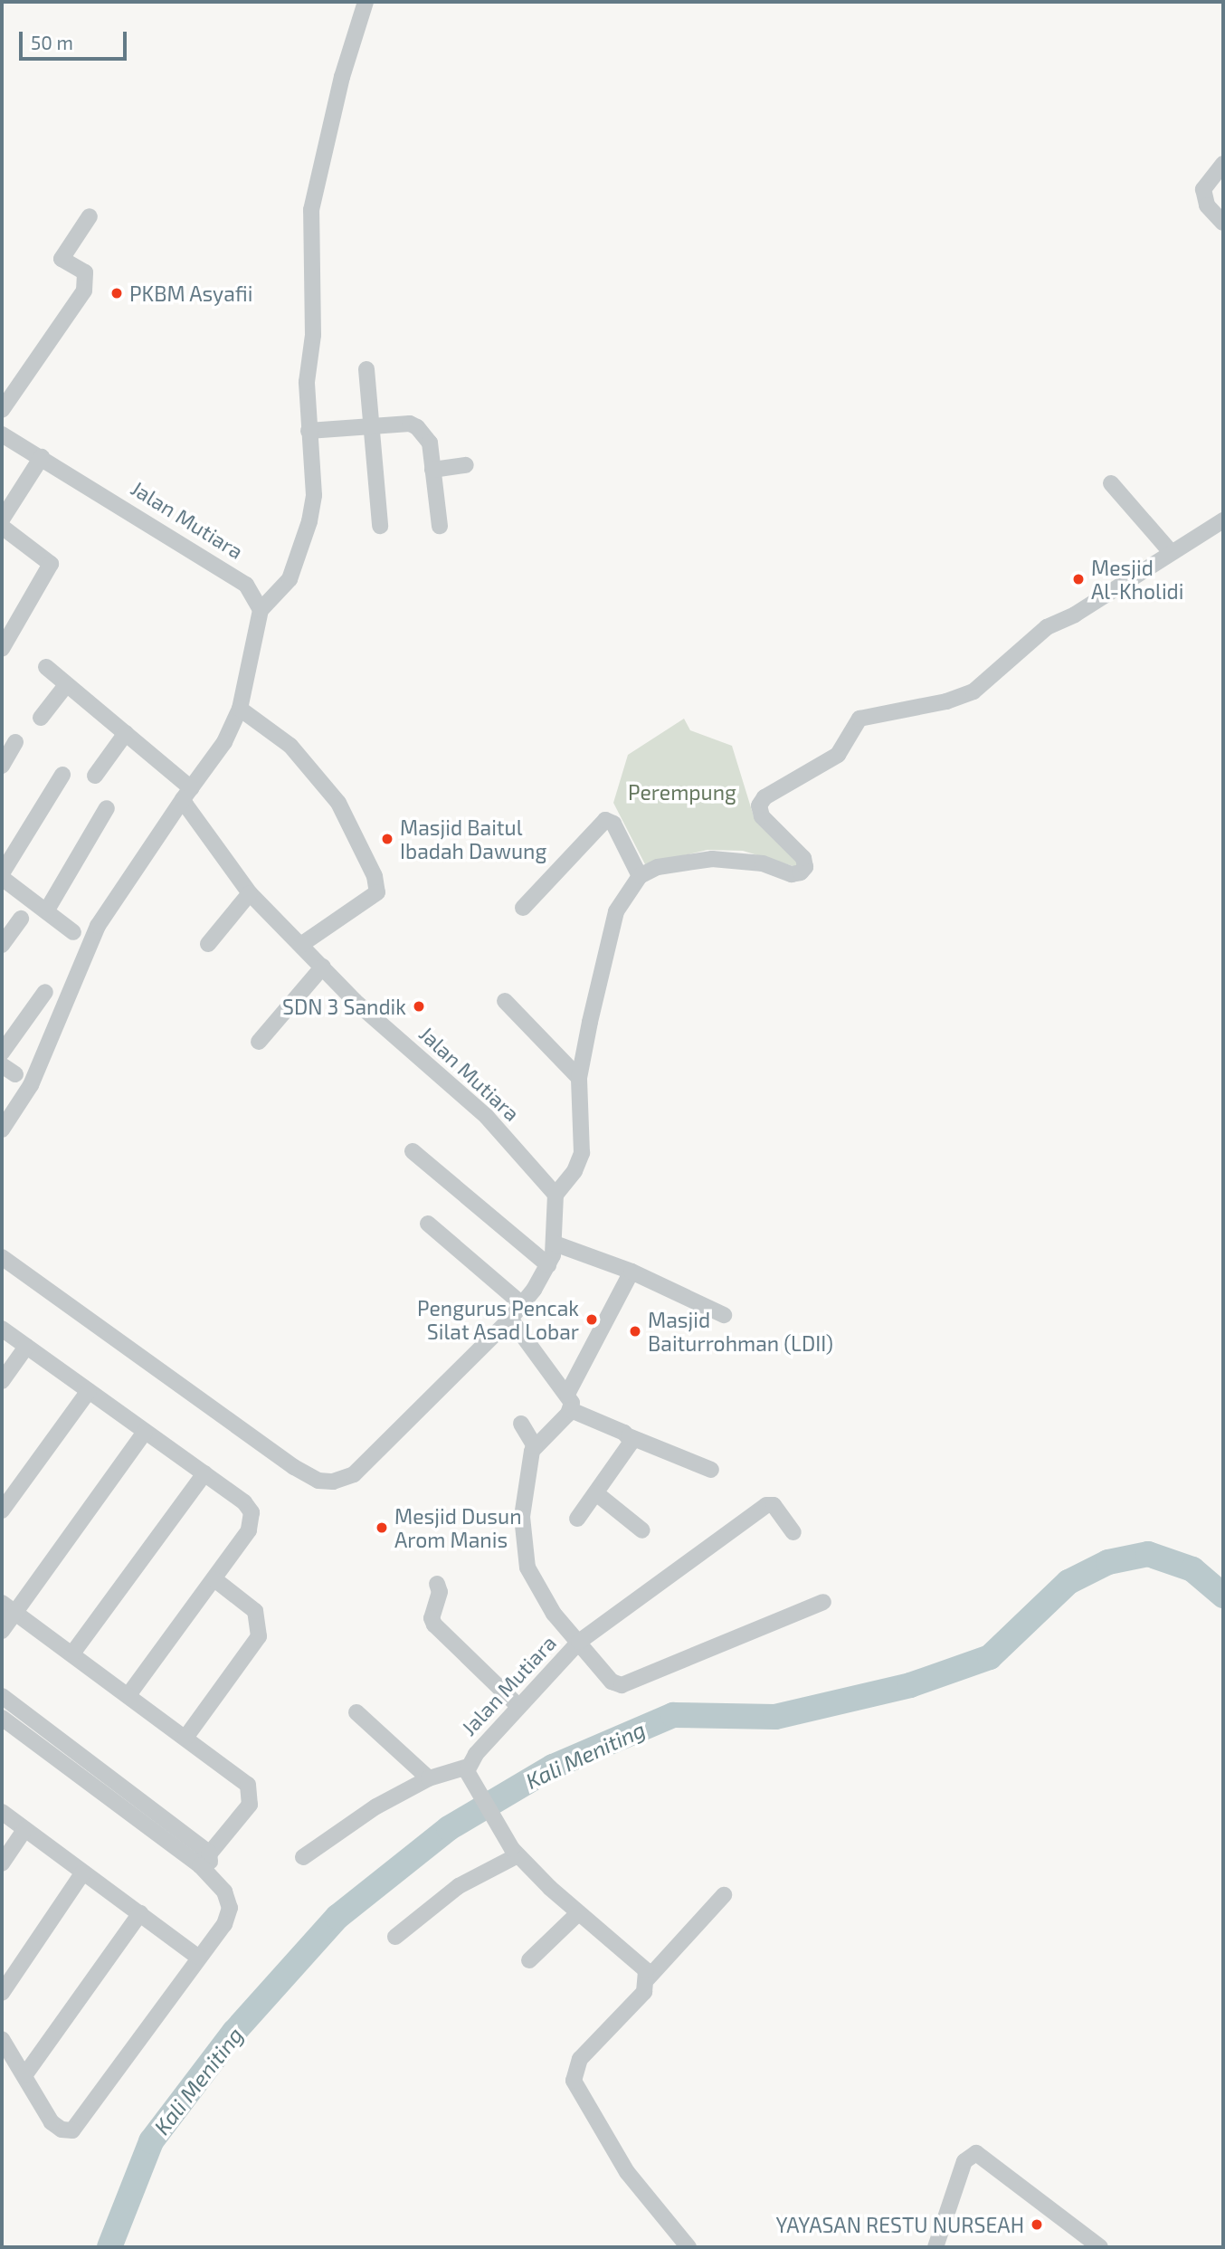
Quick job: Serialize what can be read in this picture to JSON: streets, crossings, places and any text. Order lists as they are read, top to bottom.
{
  "streets": {
    "street": ["Jalan Mutiara"]
  },
  "water": ["Kali Meniting"],
  "parks": ["Perempung"],
  "places": [
    "PKBM Asyafii",
    "Mesjid Al-Kholidi",
    "Masjid Baitul Ibadah Dawung",
    "SDN 3 Sandik",
    "Pengurus Pencak Silat Asad Lobar",
    "Masjid Baiturrohman (LDII)",
    "Mesjid Dusun Arom Manis",
    "YAYASAN RESTU NURSEAH"
  ],
  "scale_bar": "50 m"
}
